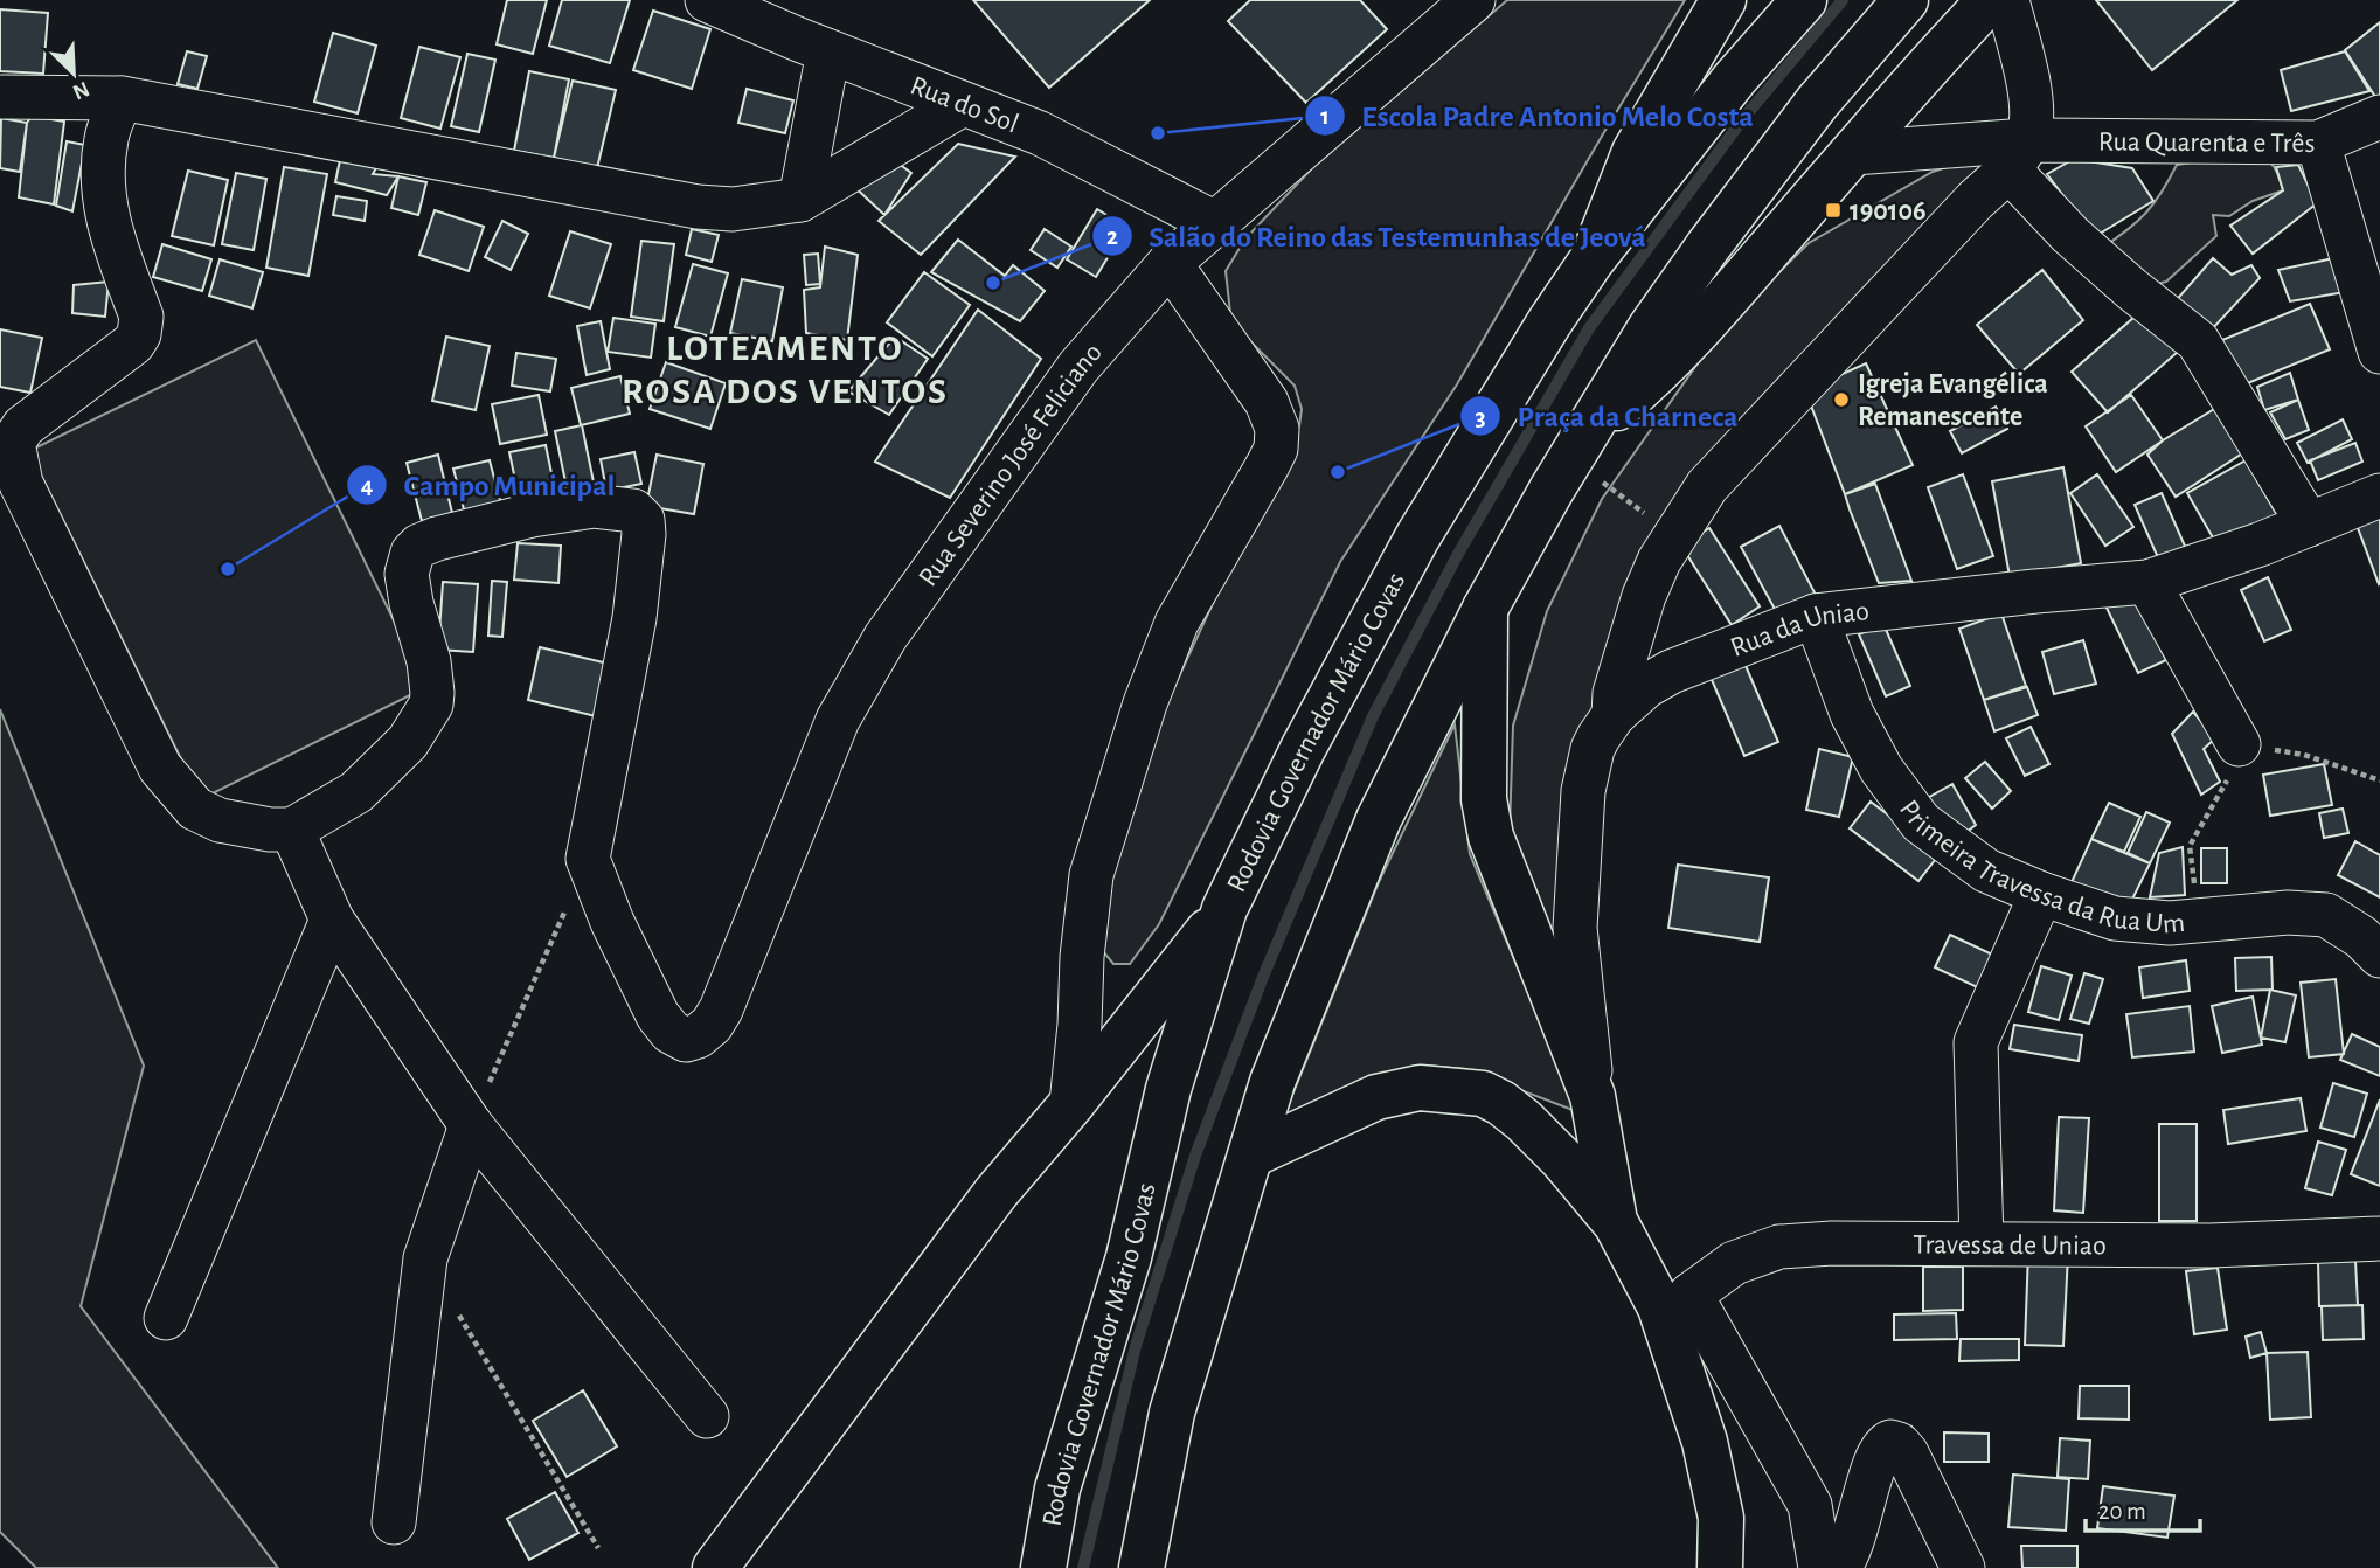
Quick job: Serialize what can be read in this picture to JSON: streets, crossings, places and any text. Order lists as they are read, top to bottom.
{
  "streets": {
    "main road": ["Rodovia Governador Mário Covas"],
    "street": [
      "Rua do Sol",
      "Rua Quarenta e Três",
      "Rua Severino José Feliciano",
      "Rua da Uniao",
      "Primeira Travessa da Rua Um",
      "Travessa de Uniao"
    ]
  },
  "crossings": [
    ["Rua do Sol", "Rua Severino José Feliciano"],
    ["Rua da Uniao", "Primeira Travessa da Rua Um"]
  ],
  "districts": ["LOTEAMENTO ROSA DOS VENTOS"],
  "places": {
    "other": [
      "Escola Padre Antonio Melo Costa",
      "Salão do Reino das Testemunhas de Jeová",
      "Igreja Evangélica Remanescente",
      "Praça da Charneca",
      "Campo Municipal"
    ],
    "transit": ["190106"]
  },
  "scale_bar": "20 m",
  "north": "bottom right"
}
